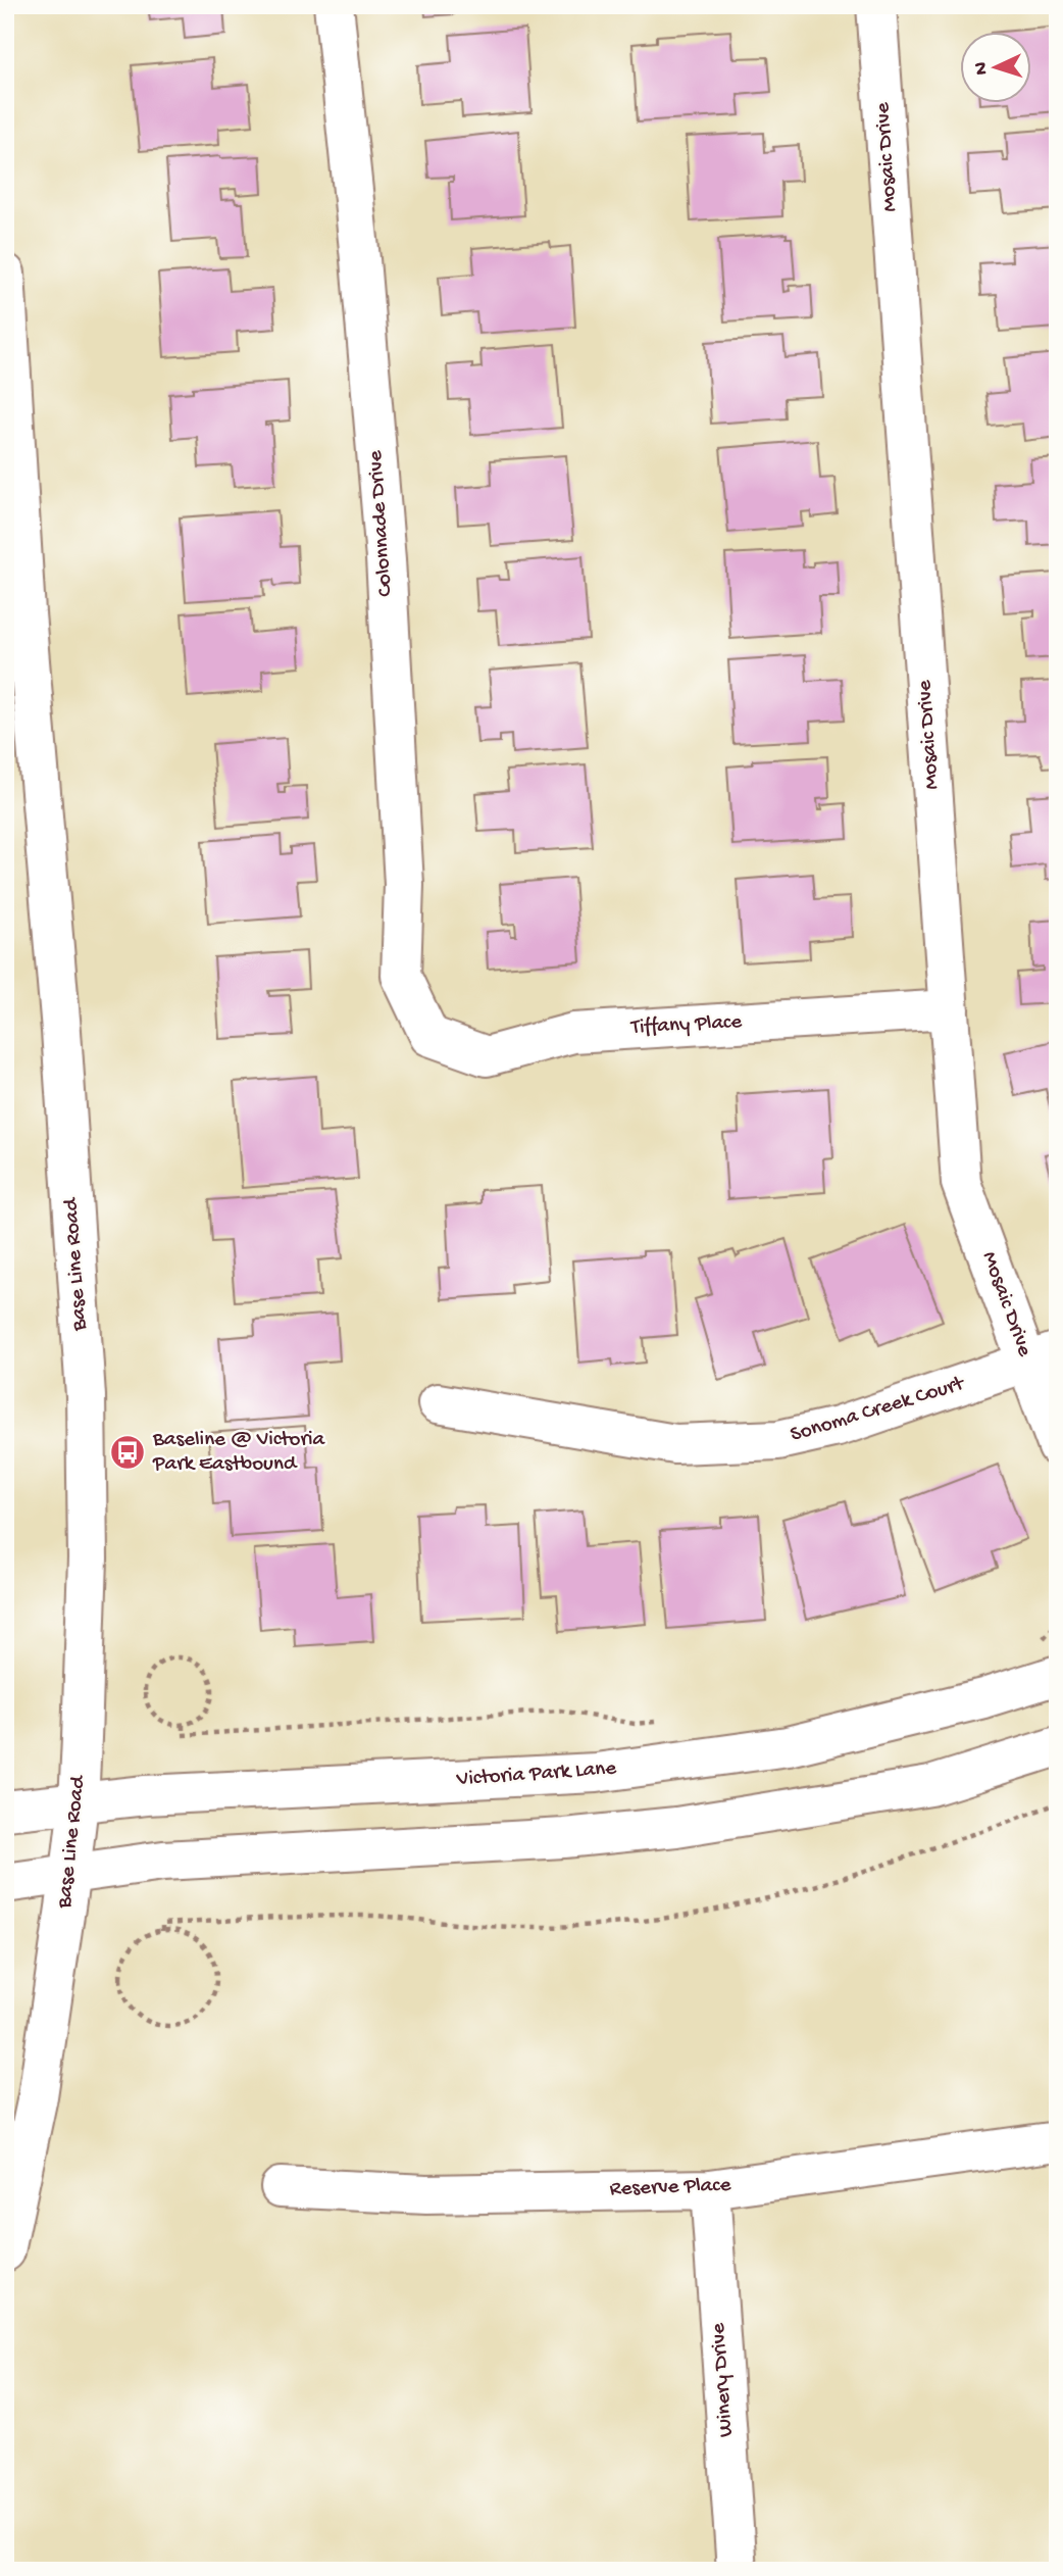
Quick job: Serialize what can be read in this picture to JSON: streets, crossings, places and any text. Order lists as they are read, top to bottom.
{
  "streets": {
    "street": [
      "Mosaic Drive",
      "Colonnade Drive",
      "Tiffany Place",
      "Base Line Road",
      "Sonoma Creek Court",
      "Victoria Park Lane",
      "Reserve Place",
      "Winery Drive"
    ]
  },
  "crossings": [
    ["Mosaic Drive", "Tiffany Place"],
    ["Mosaic Drive", "Sonoma Creek Court"],
    ["Colonnade Drive", "Tiffany Place"],
    ["Base Line Road", "Victoria Park Lane"],
    ["Reserve Place", "Winery Drive"]
  ],
  "places": {
    "bus stop": ["Baseline @ Victoria Park Eastbound"]
  },
  "north": "left"
}
